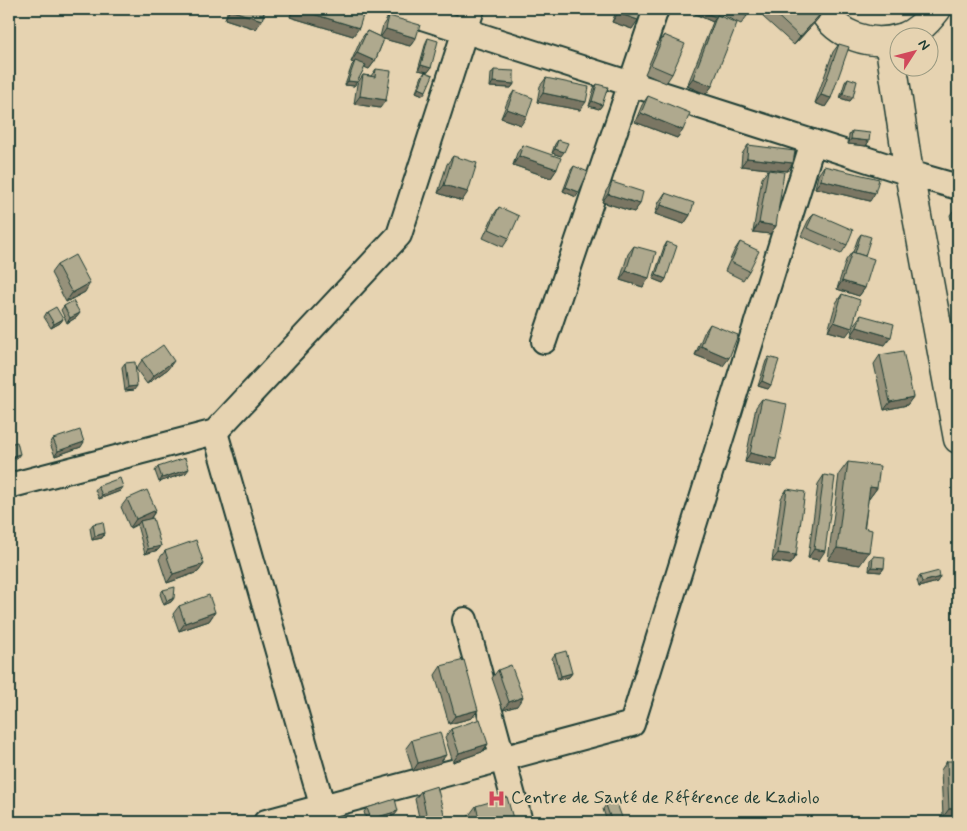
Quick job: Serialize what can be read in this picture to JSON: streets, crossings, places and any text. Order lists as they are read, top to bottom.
{
  "places": {
    "hospital": ["Centre de Santé de Référence de Kadiolo"]
  },
  "north": "top right"
}
